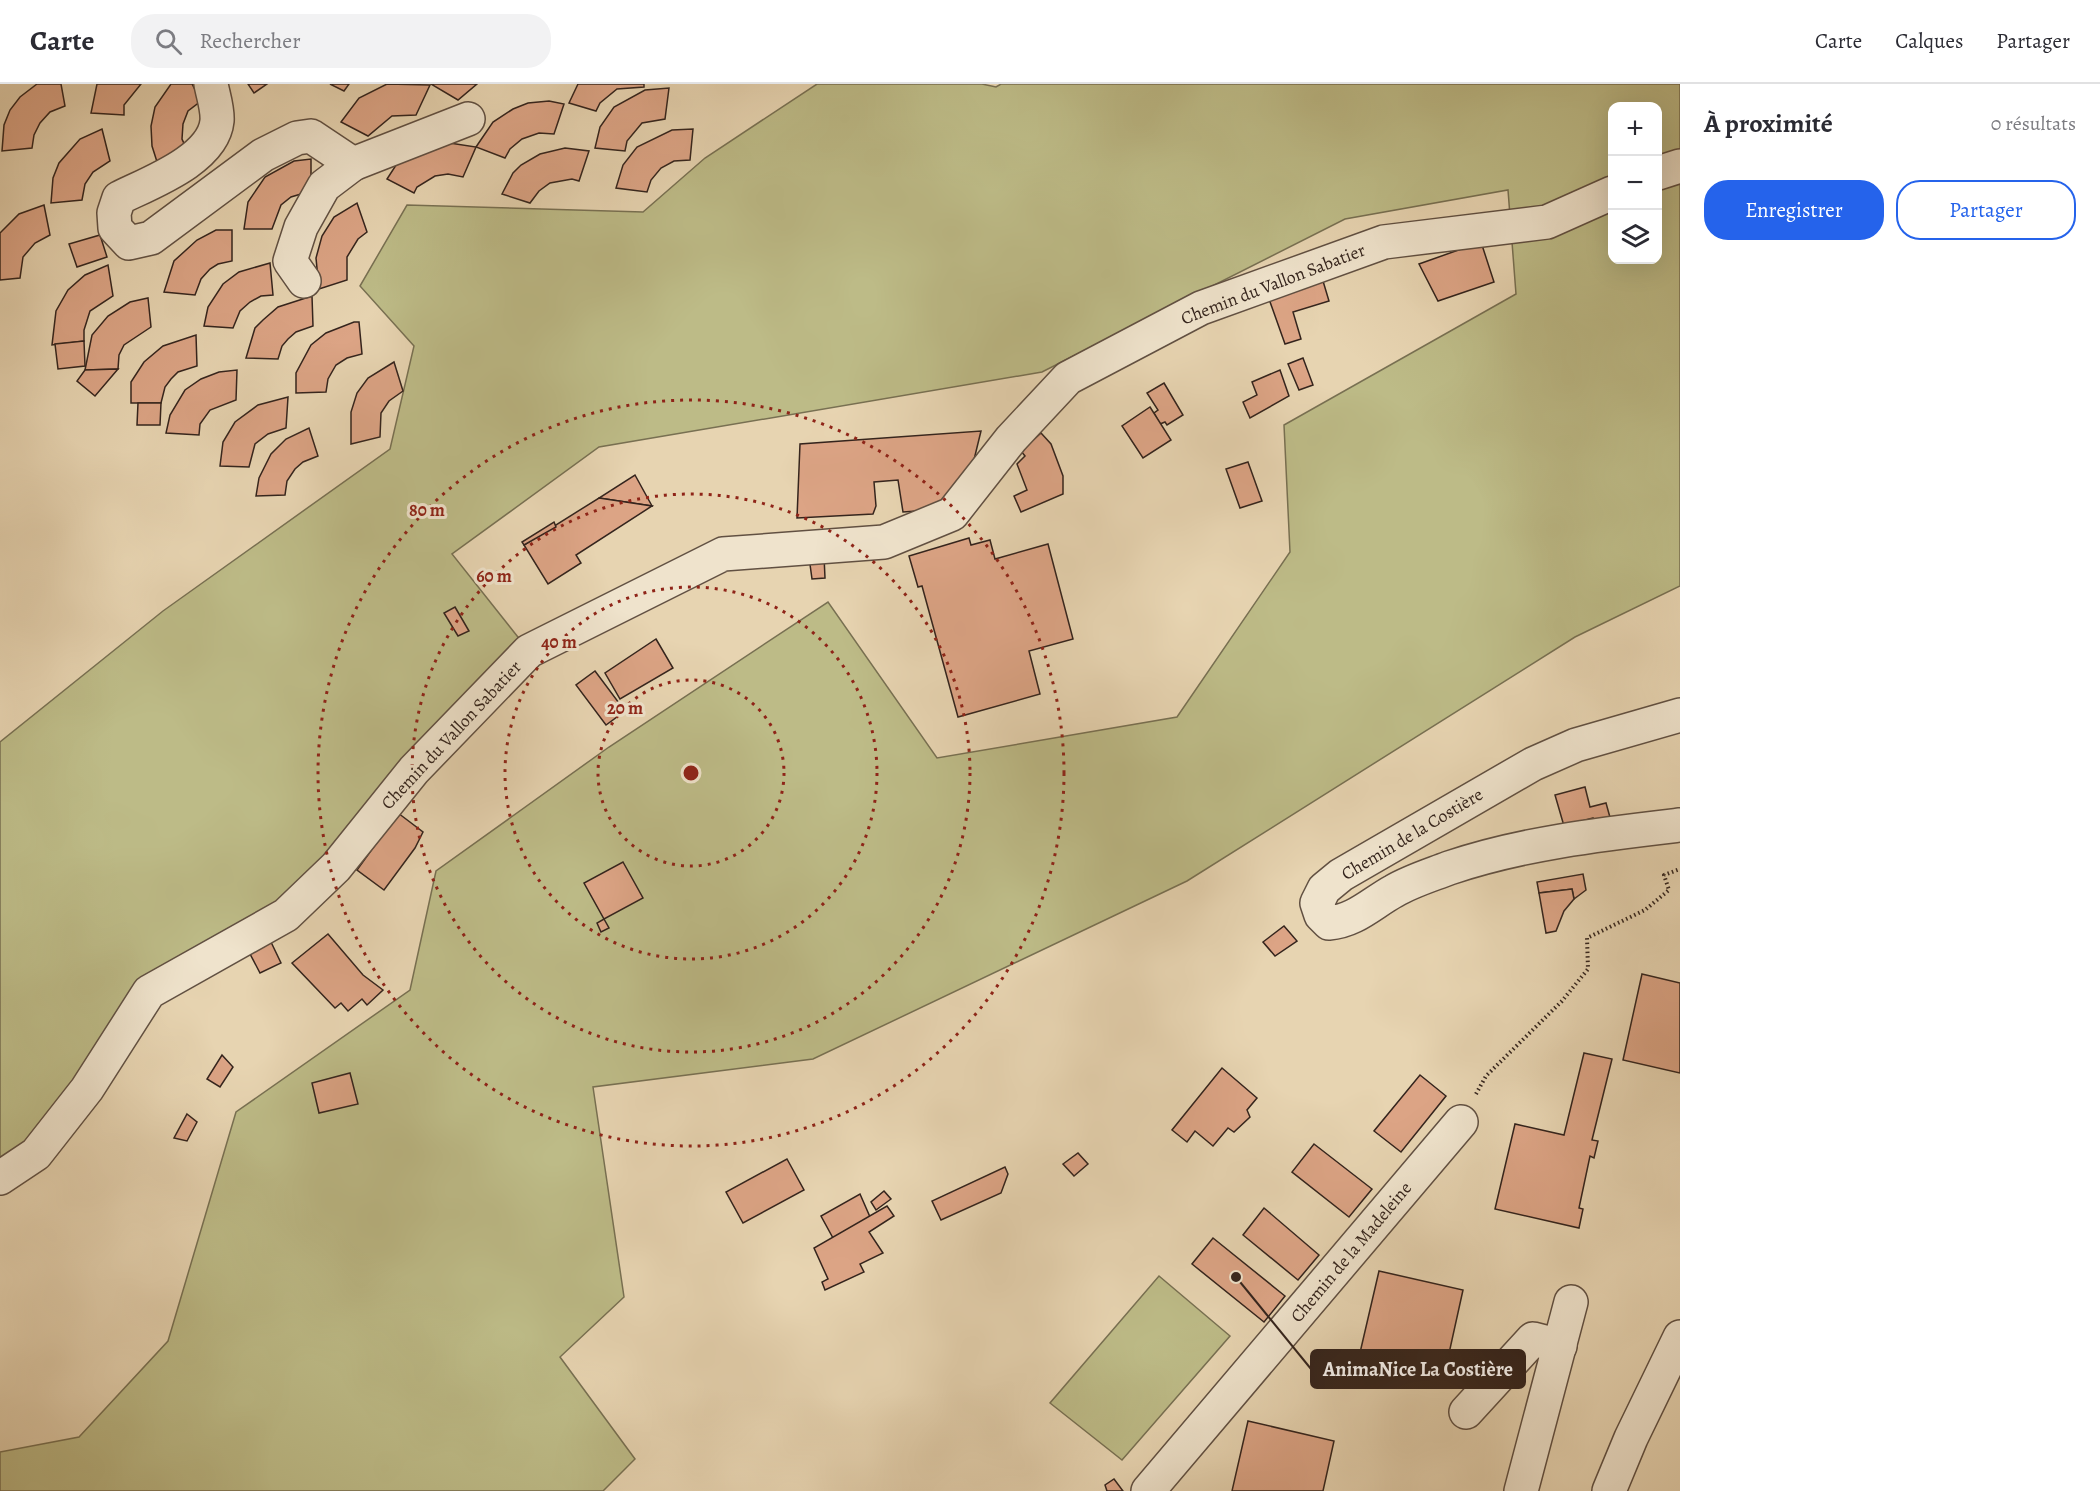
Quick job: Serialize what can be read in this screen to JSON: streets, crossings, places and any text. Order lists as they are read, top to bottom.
{
  "streets": {
    "street": ["Chemin du Vallon Sabatier", "Chemin de la Costière", "Chemin de la Madeleine"]
  },
  "places": ["AnimaNice La Costière"],
  "page": {
    "header": "Carte",
    "search": "Rechercher",
    "nav": ["Carte", "Calques", "Partager"],
    "heading": ["À proximité", "0 résultats"],
    "map_buttons": ["+", "−"],
    "buttons": ["Enregistrer", "Partager"]
  },
  "rings": [
    "80 m",
    "60 m",
    "40 m",
    "20 m"
  ]
}
